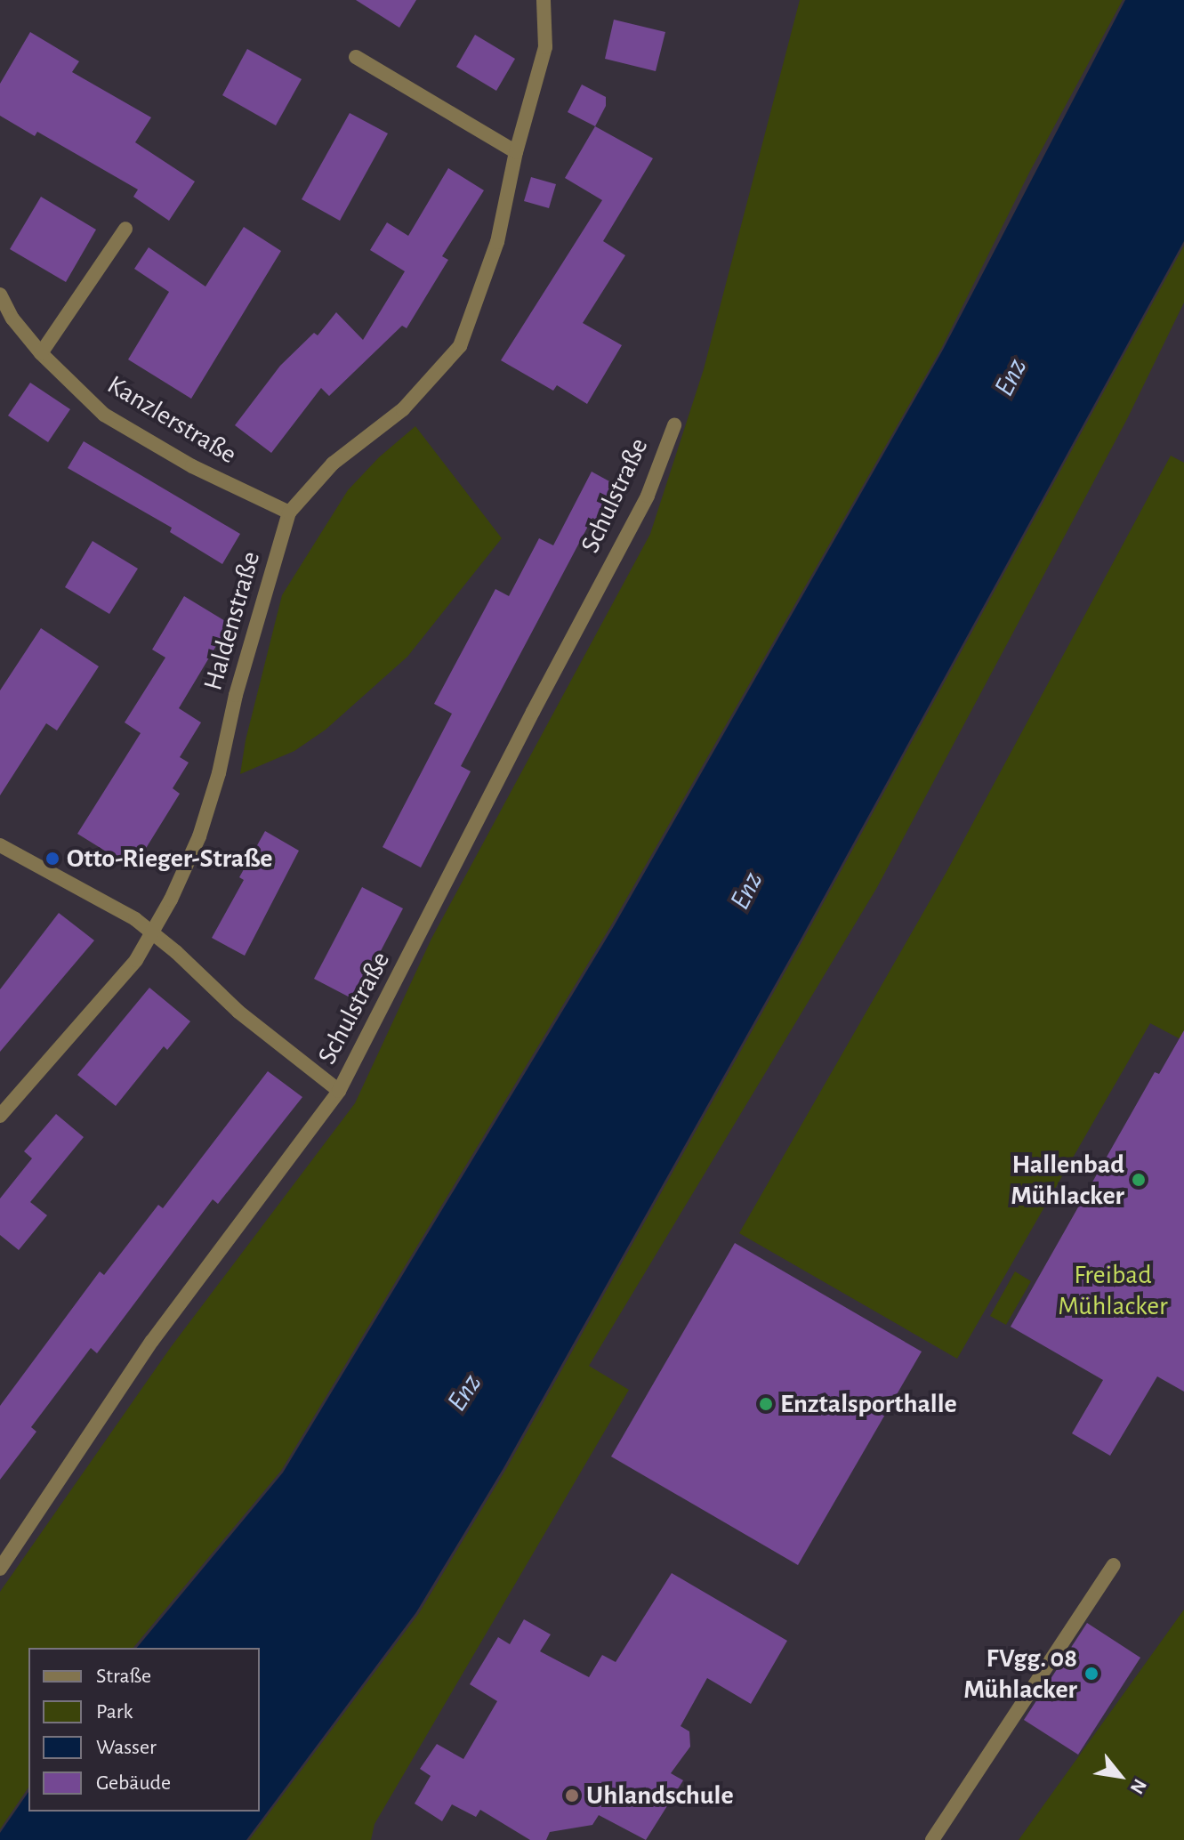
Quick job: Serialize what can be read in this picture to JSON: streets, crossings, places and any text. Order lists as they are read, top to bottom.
{
  "streets": {
    "street": ["Kanzlerstraße", "Schulstraße", "Haldenstraße"]
  },
  "crossings": [
    ["Kanzlerstraße", "Haldenstraße"]
  ],
  "water": ["Enz"],
  "parks": ["Freibad Mühlacker"],
  "places": [
    "Otto-Rieger-Straße",
    "Hallenbad Mühlacker",
    "Enztalsporthalle",
    "FVgg. 08 Mühlacker",
    "Uhlandschule"
  ],
  "legend": [
    "Straße",
    "Park",
    "Wasser",
    "Gebäude"
  ],
  "north": "bottom right"
}
